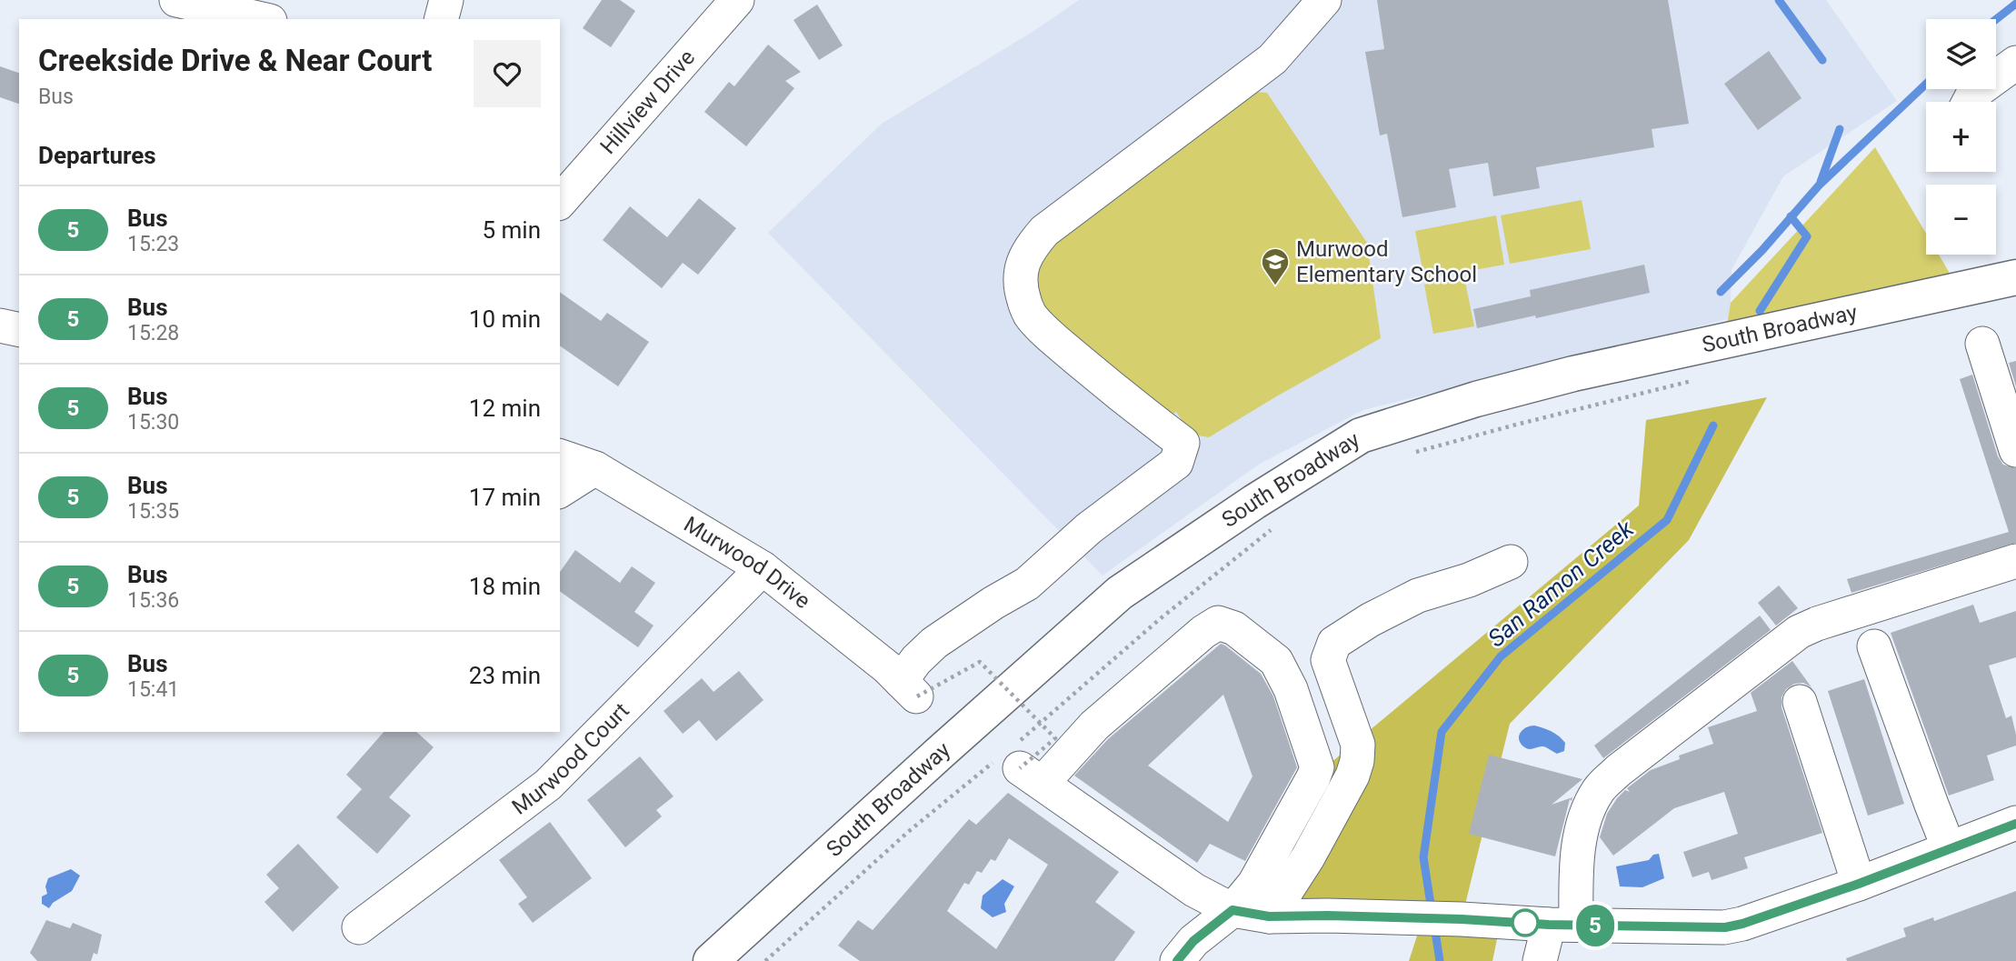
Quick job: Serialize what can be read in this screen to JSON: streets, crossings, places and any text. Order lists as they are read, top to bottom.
{
  "streets": {
    "main road": ["South Broadway"],
    "street": ["Hillview Drive", "Murwood Drive", "Murwood Court"]
  },
  "crossings": [
    ["Murwood Drive", "Murwood Court"]
  ],
  "water": ["San Ramon Creek"],
  "places": {
    "school or university": ["Murwood Elementary School"]
  },
  "lines": ["bus line 5"],
  "page": {
    "on_map": "5",
    "map_buttons": ["+", "−"],
    "heading": [
      ["Creekside Drive & Near Court", "Bus"],
      "Departures"
    ],
    "list": [
      {
        "mark": "5",
        "name": "Bus",
        "note": "15:23",
        "value": "5 min"
      },
      {
        "mark": "5",
        "name": "Bus",
        "note": "15:28",
        "value": "10 min"
      },
      {
        "mark": "5",
        "name": "Bus",
        "note": "15:30",
        "value": "12 min"
      },
      {
        "mark": "5",
        "name": "Bus",
        "note": "15:35",
        "value": "17 min"
      },
      {
        "mark": "5",
        "name": "Bus",
        "note": "15:36",
        "value": "18 min"
      },
      {
        "mark": "5",
        "name": "Bus",
        "note": "15:41",
        "value": "23 min"
      }
    ]
  }
}
